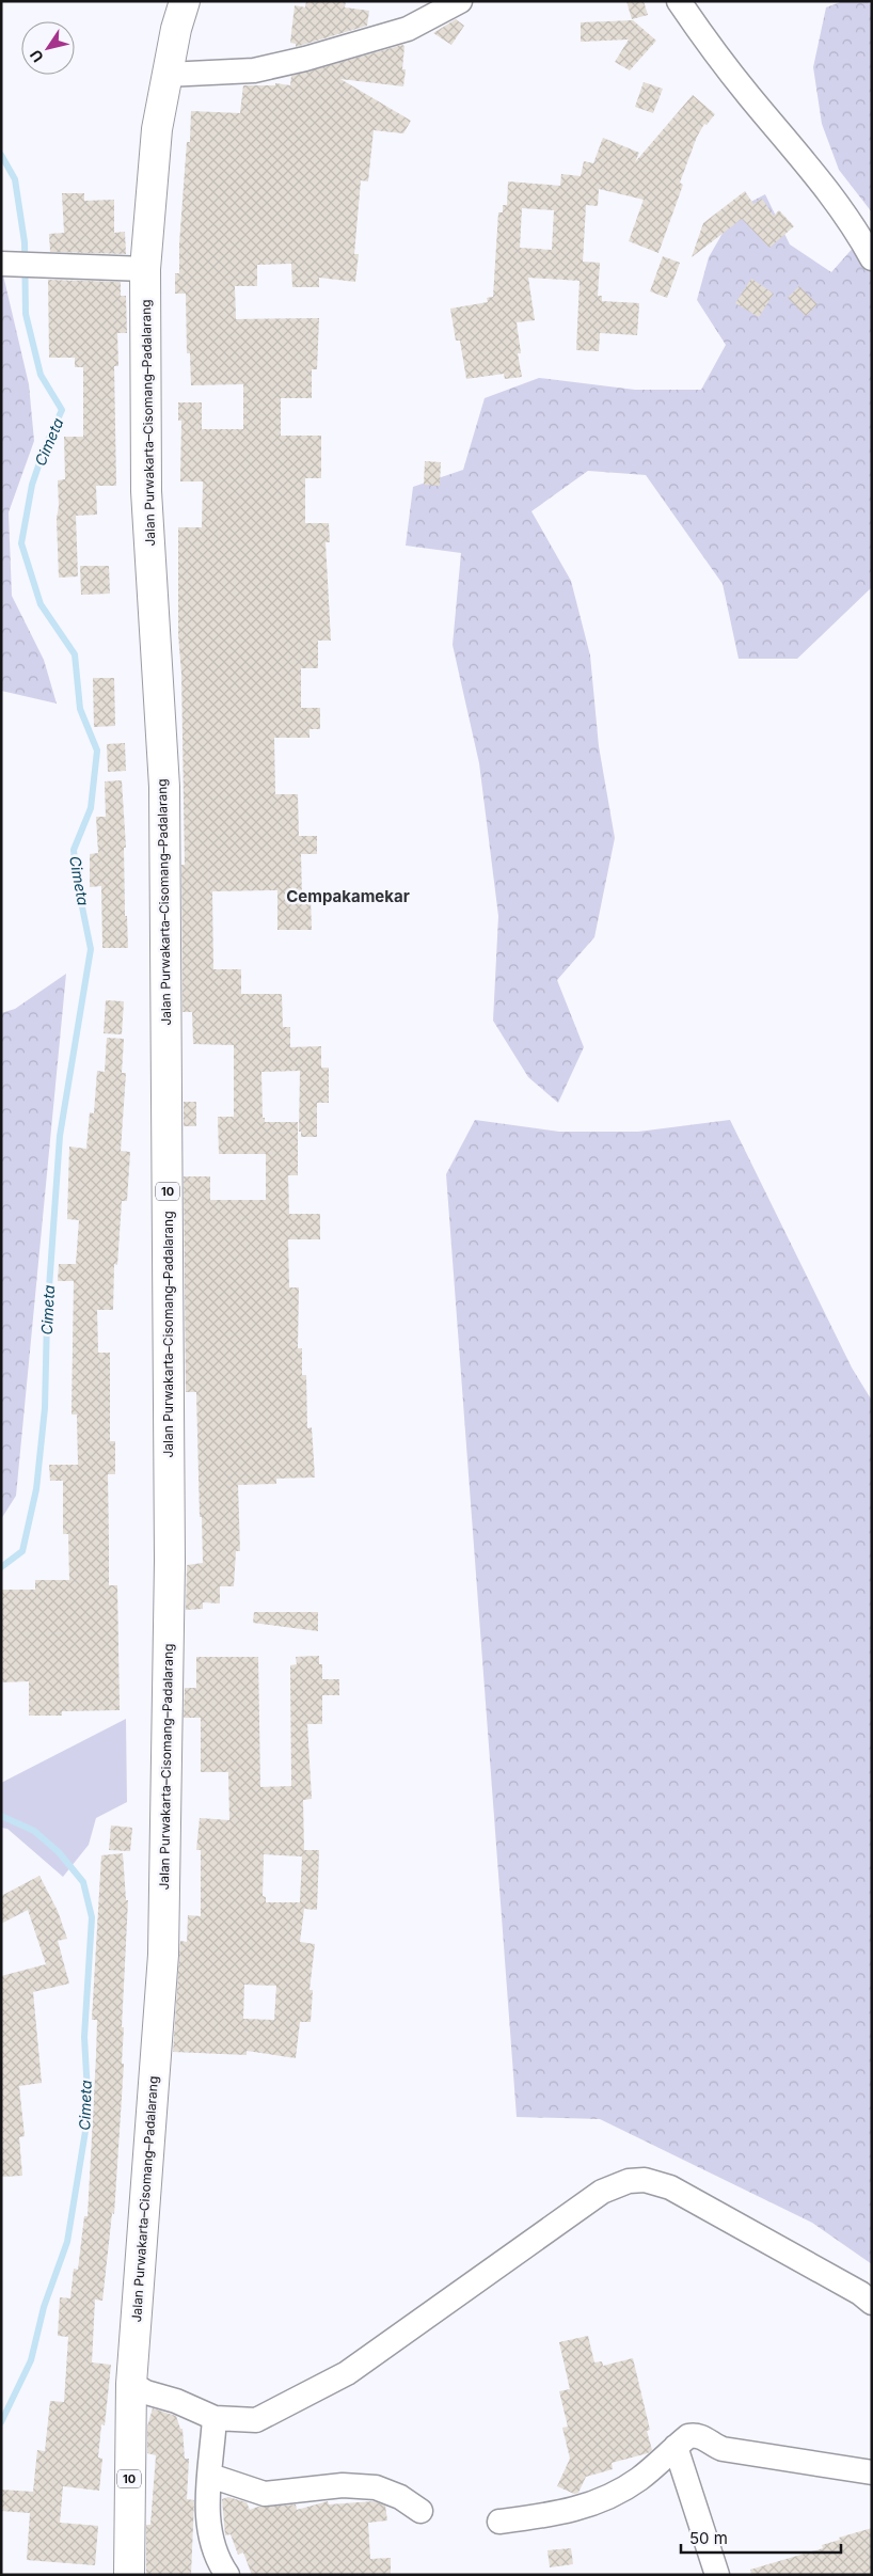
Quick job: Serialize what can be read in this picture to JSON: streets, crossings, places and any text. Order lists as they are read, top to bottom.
{
  "streets": {
    "highway": ["Jalan Purwakarta–Cisomang–Padalarang", "10"]
  },
  "districts": ["Cempakamekar"],
  "water": ["Cimeta"],
  "scale_bar": "50 m",
  "north": "bottom left"
}
